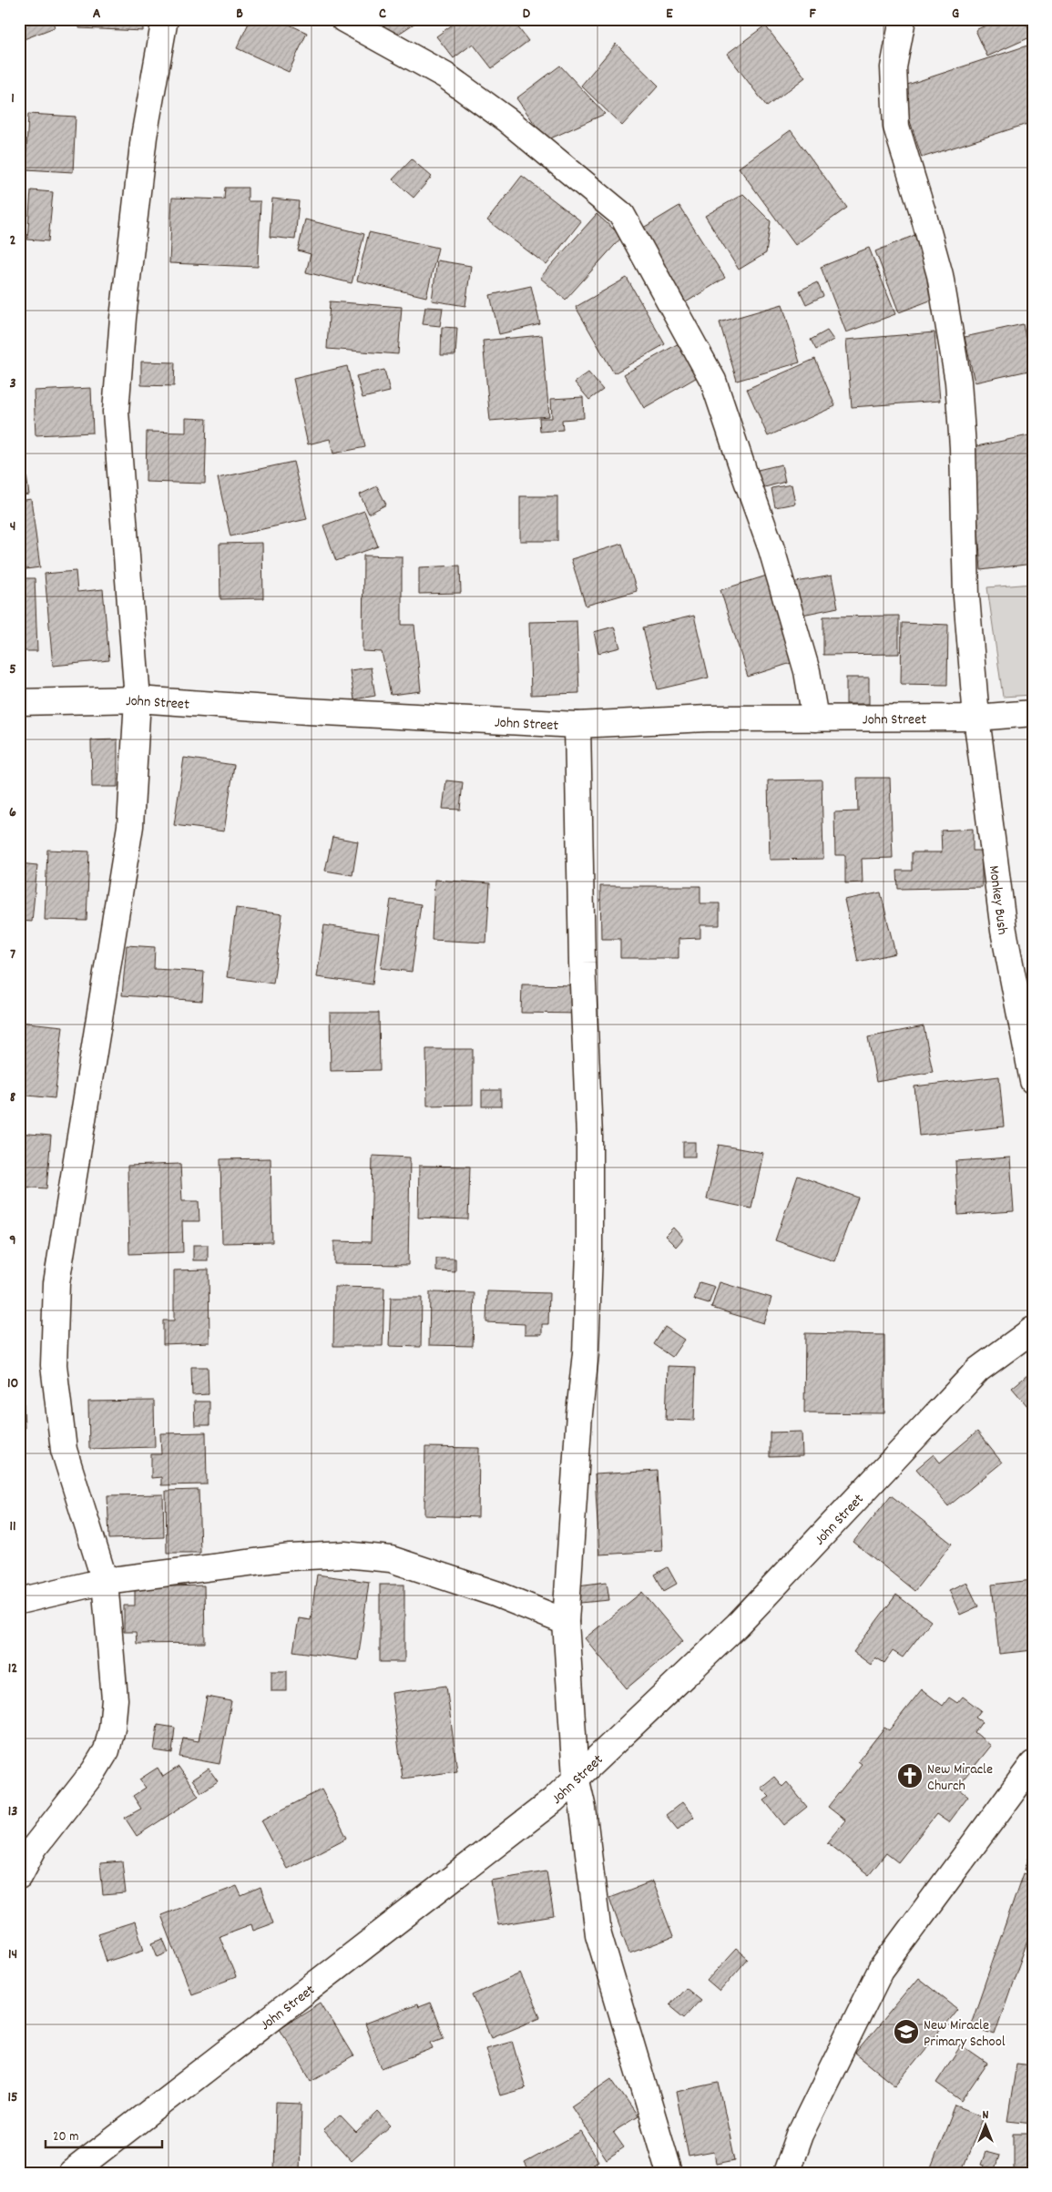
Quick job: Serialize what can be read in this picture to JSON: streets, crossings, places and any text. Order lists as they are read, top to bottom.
{
  "streets": {
    "street": ["John Street", "Monkey Bush"]
  },
  "crossings": [
    ["John Street", "Monkey Bush"]
  ],
  "places": {
    "church": ["New Miracle Church"],
    "school or university": ["New Miracle Primary School"]
  },
  "scale_bar": "20 m",
  "north": "top",
  "grid": {
    "columns": [
      "A",
      "B",
      "C",
      "D",
      "E",
      "F",
      "G"
    ],
    "rows": [
      "1",
      "2",
      "3",
      "4",
      "5",
      "6",
      "7",
      "8",
      "9",
      "10",
      "11",
      "12",
      "13",
      "14",
      "15"
    ]
  }
}
